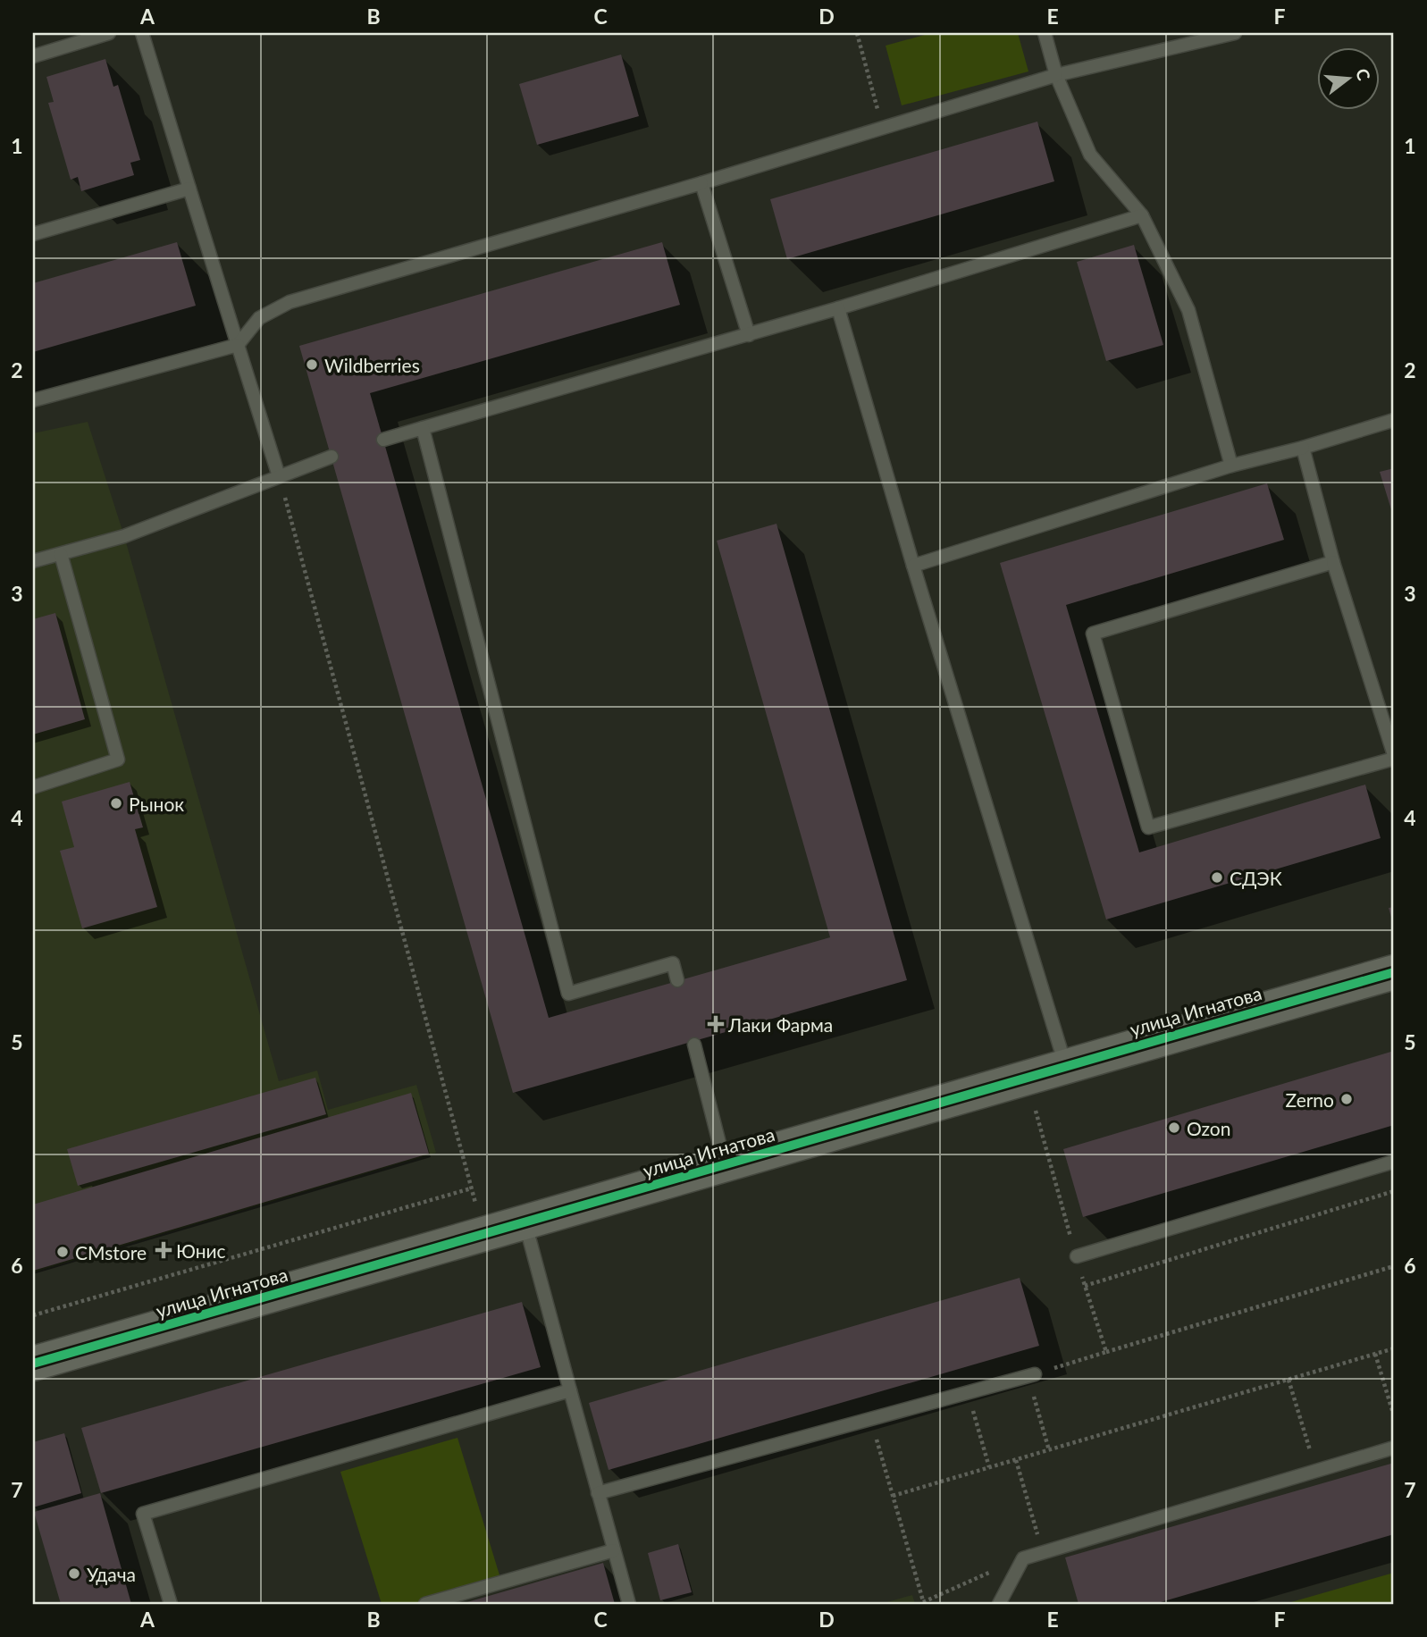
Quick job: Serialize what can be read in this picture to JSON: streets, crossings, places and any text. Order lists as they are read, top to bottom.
{
  "streets": {
    "street": ["улица Игнатова"]
  },
  "places": {
    "other": [
      "Wildberries",
      "Рынок",
      "СДЭК",
      "Zerno",
      "Ozon",
      "CMstore",
      "Удача"
    ],
    "health": ["Лаки Фарма", "Юнис"]
  },
  "north": "right",
  "grid": {
    "columns": [
      "A",
      "B",
      "C",
      "D",
      "E",
      "F"
    ],
    "rows": [
      "1",
      "2",
      "3",
      "4",
      "5",
      "6",
      "7"
    ]
  }
}
